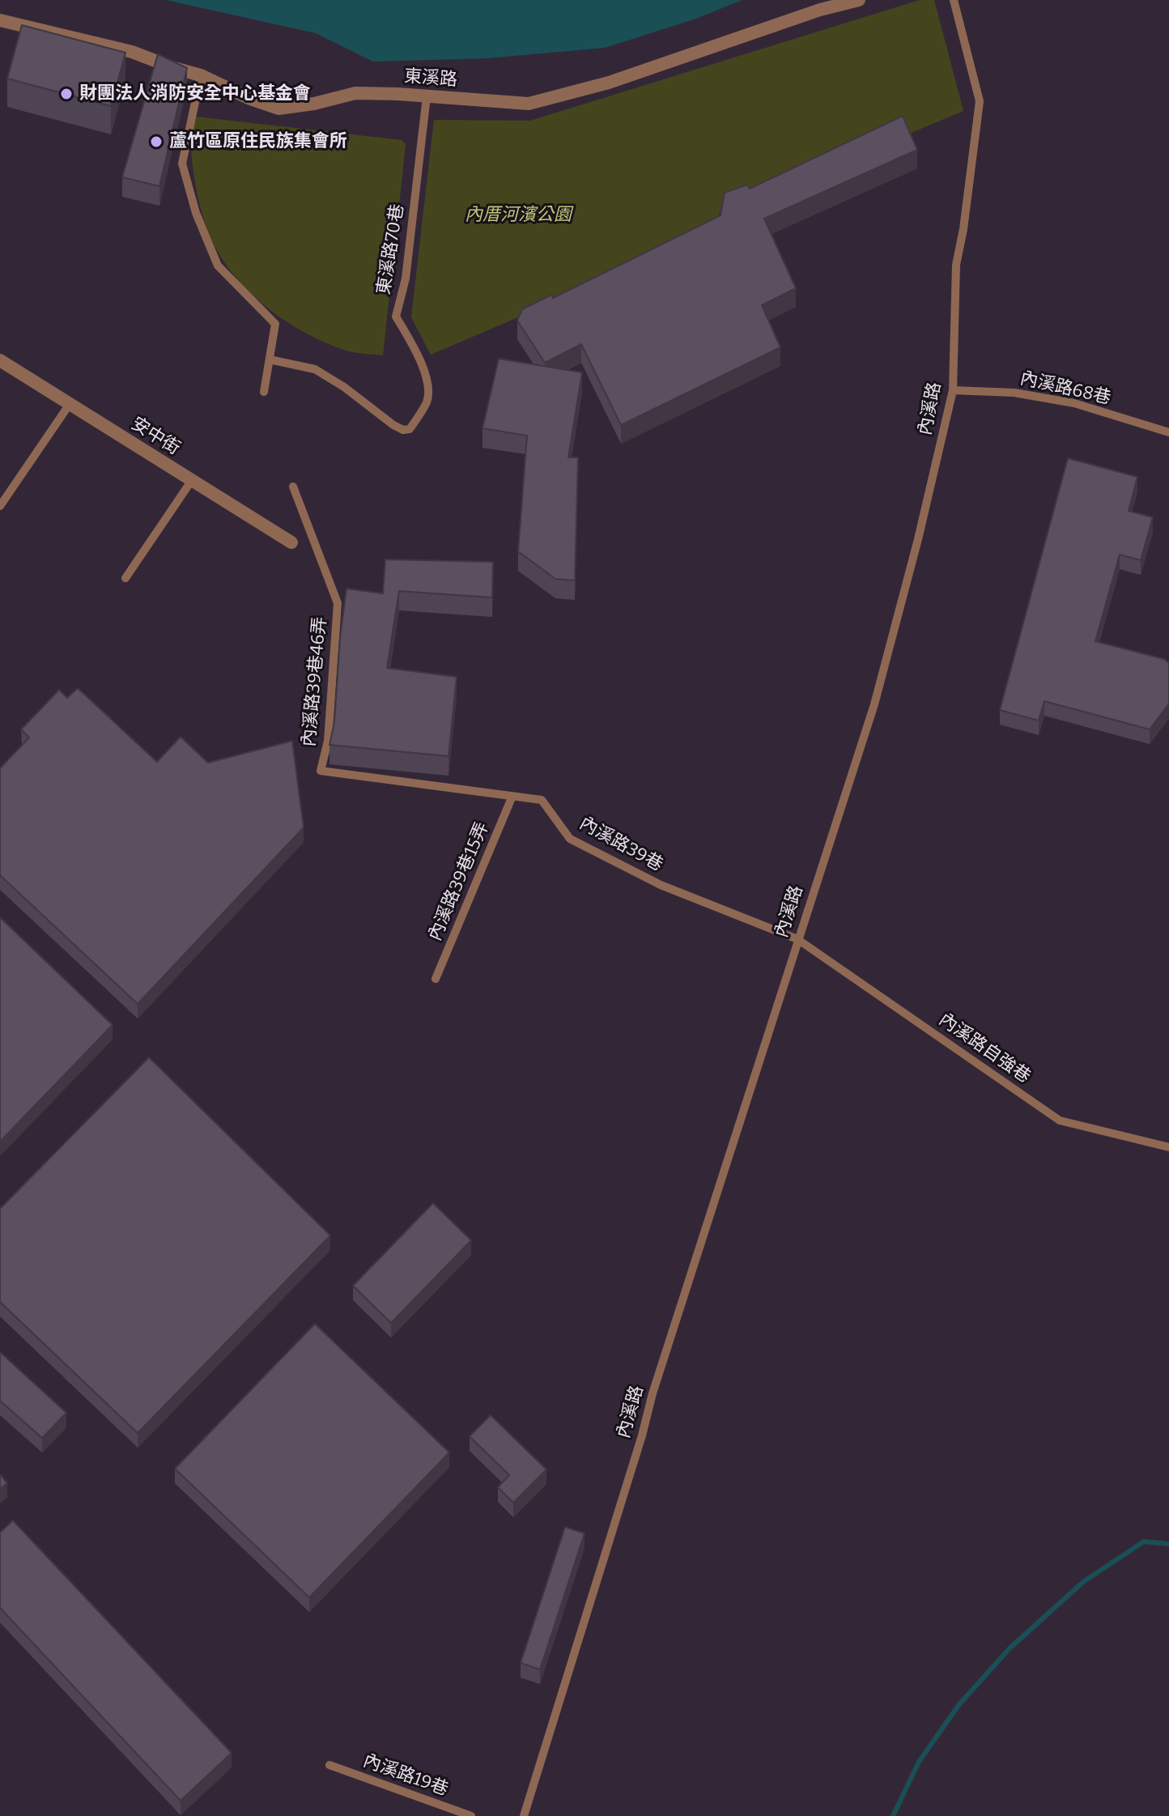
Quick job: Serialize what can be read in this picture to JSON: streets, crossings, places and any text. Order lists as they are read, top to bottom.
{
  "streets": {
    "street": ["東溪路", "安中街"],
    "lane": [
      "東溪路70巷",
      "內溪路68巷",
      "內溪路",
      "內溪路39巷46弄",
      "內溪路39巷",
      "內溪路39巷15弄",
      "內溪路自強巷",
      "內溪路19巷"
    ]
  },
  "crossings": [
    ["東溪路", "東溪路70巷"],
    ["內溪路68巷", "內溪路"],
    ["內溪路", "內溪路39巷"],
    ["內溪路", "內溪路自強巷"],
    ["內溪路39巷46弄", "內溪路39巷"],
    ["內溪路39巷", "內溪路39巷15弄"],
    ["內溪路39巷", "內溪路自強巷"]
  ],
  "parks": ["內厝河濱公園"],
  "places": ["財團法人消防安全中心基金會", "蘆竹區原住民族集會所"]
}
